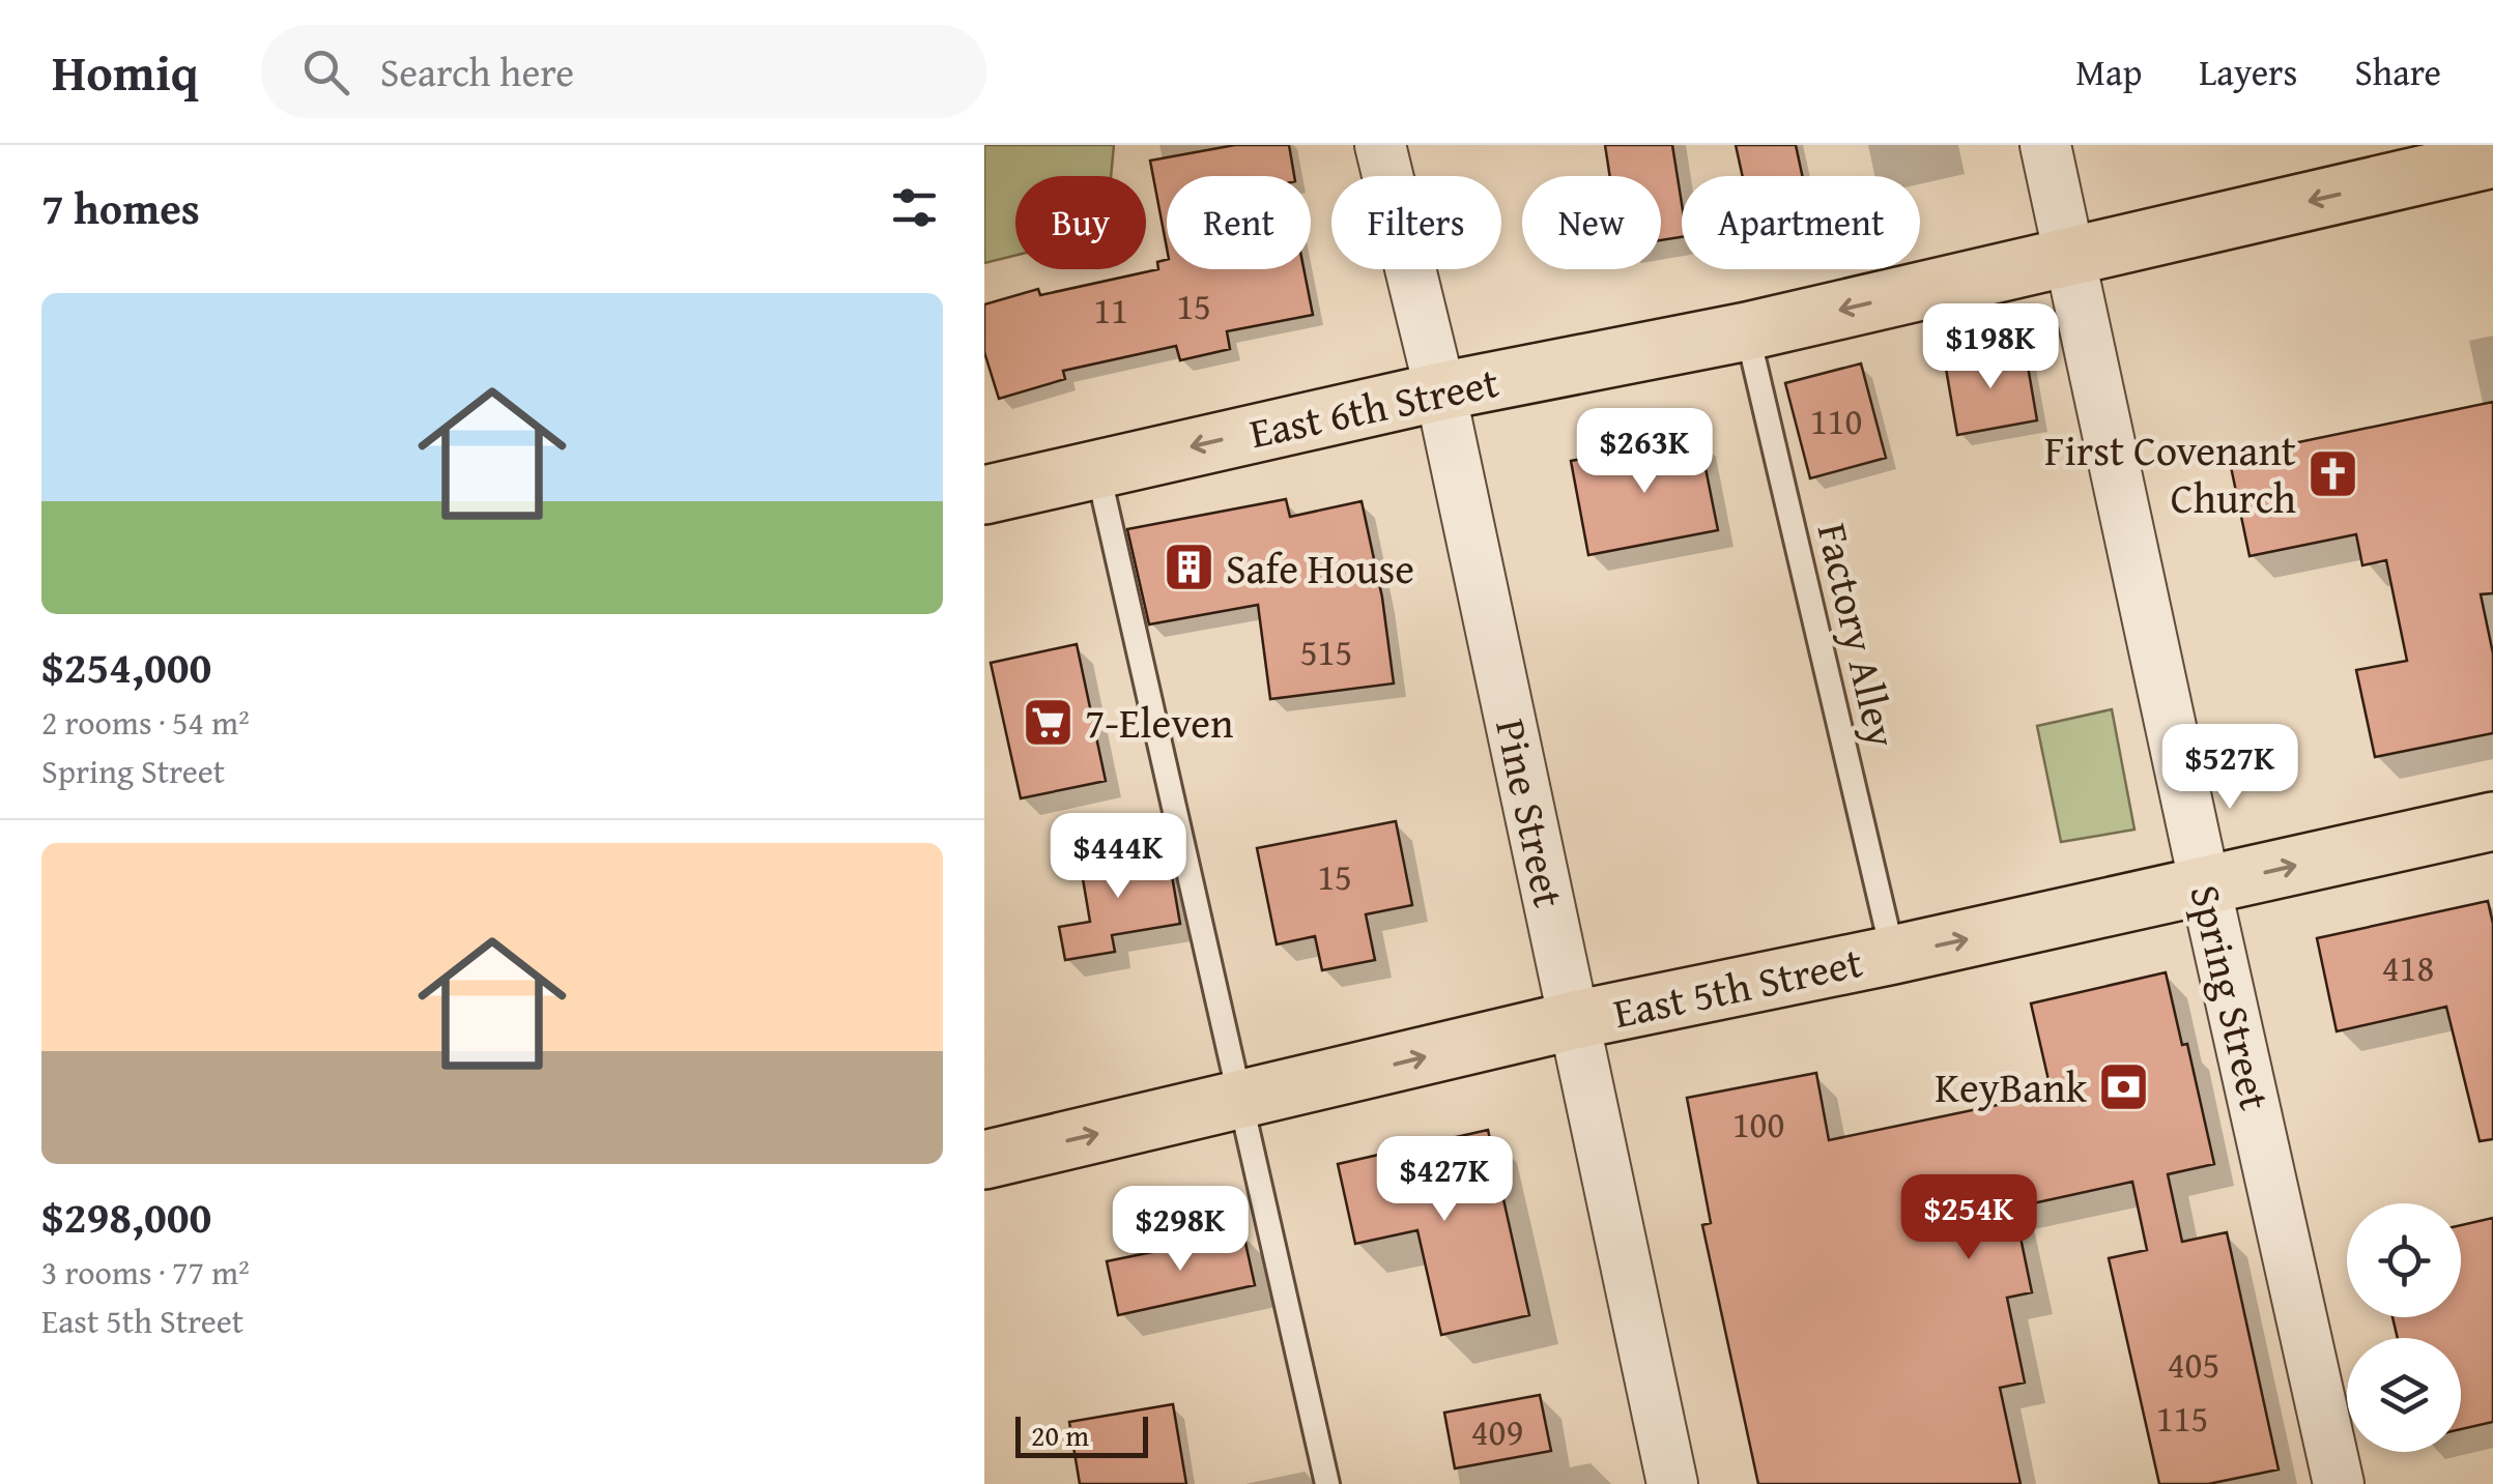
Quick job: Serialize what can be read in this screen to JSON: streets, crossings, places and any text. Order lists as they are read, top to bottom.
{
  "streets": {
    "main road": ["East 6th Street", "East 5th Street"],
    "street": ["Pine Street", "Spring Street"],
    "lane": ["Factory Alley"]
  },
  "crossings": [
    ["East 6th Street", "Factory Alley"],
    ["East 6th Street", "Pine Street"],
    ["East 6th Street", "Spring Street"],
    ["Factory Alley", "East 5th Street"],
    ["Pine Street", "East 5th Street"],
    ["East 5th Street", "Spring Street"]
  ],
  "one_way": ["East 6th Street", "East 5th Street"],
  "places": {
    "church": ["First Covenant Church"],
    "building": ["Safe House"],
    "supermarket": ["7-Eleven"],
    "bank": ["KeyBank"]
  },
  "house_numbers": [
    "15",
    "11",
    "110",
    "515",
    "15",
    "418",
    "100",
    "405",
    "115",
    "409"
  ],
  "scale_bar": "20 m",
  "page": {
    "header": "Homiq",
    "search": "Search here",
    "nav": ["Map", "Layers", "Share"],
    "heading": "7 homes",
    "chip": [
      "Buy",
      "Rent",
      "Filters",
      "New",
      "Apartment"
    ],
    "list": [
      {
        "name": "$254,000",
        "note": "2 rooms · 54 m² · Spring Street"
      },
      {
        "name": "$298,000",
        "note": "3 rooms · 77 m² · East 5th Street"
      }
    ],
    "price": [
      "$198K",
      "$263K",
      "$527K",
      "$444K",
      "$427K",
      "$254K",
      "$298K"
    ],
    "scale": "20 m"
  }
}
